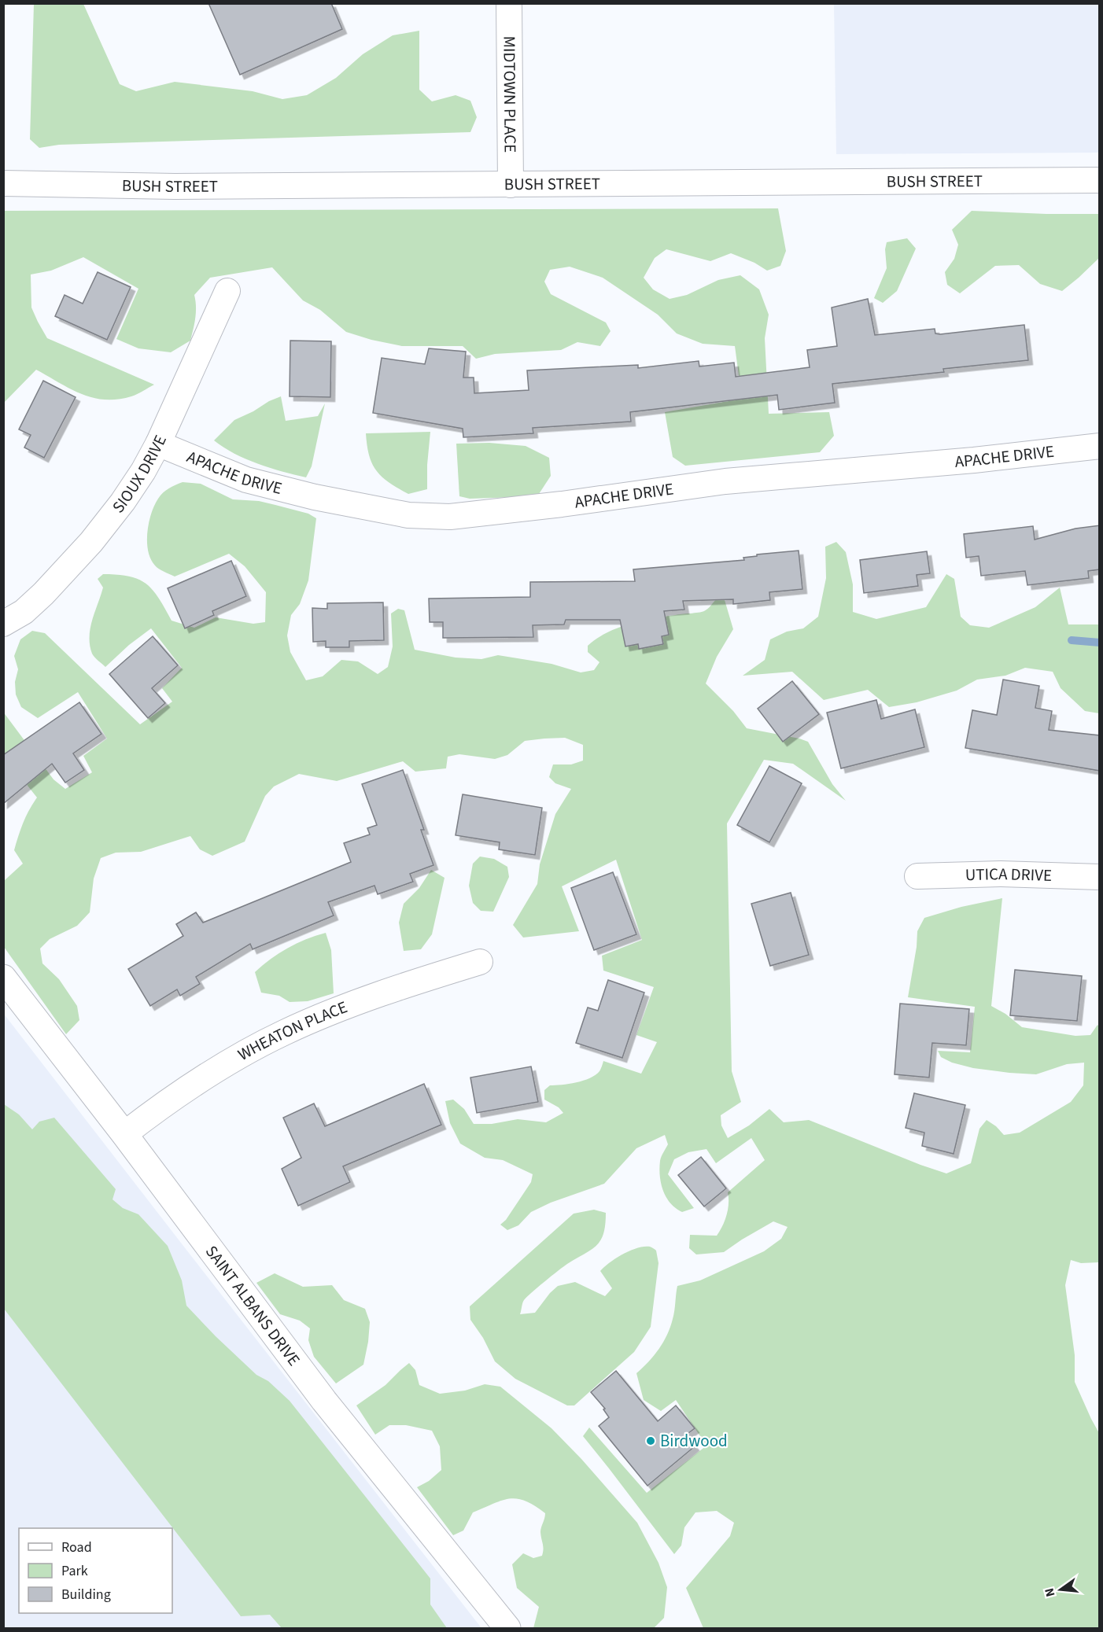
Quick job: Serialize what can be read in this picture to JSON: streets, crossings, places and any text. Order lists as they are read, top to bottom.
{
  "streets": {
    "street": [
      "MIDTOWN PLACE",
      "BUSH STREET",
      "APACHE DRIVE",
      "SIOUX DRIVE",
      "UTICA DRIVE",
      "WHEATON PLACE",
      "SAINT ALBANS DRIVE"
    ]
  },
  "crossings": [
    ["MIDTOWN PLACE", "BUSH STREET"],
    ["APACHE DRIVE", "SIOUX DRIVE"],
    ["WHEATON PLACE", "SAINT ALBANS DRIVE"]
  ],
  "places": ["Birdwood"],
  "legend": ["Road", "Park", "Building"],
  "north": "left"
}
